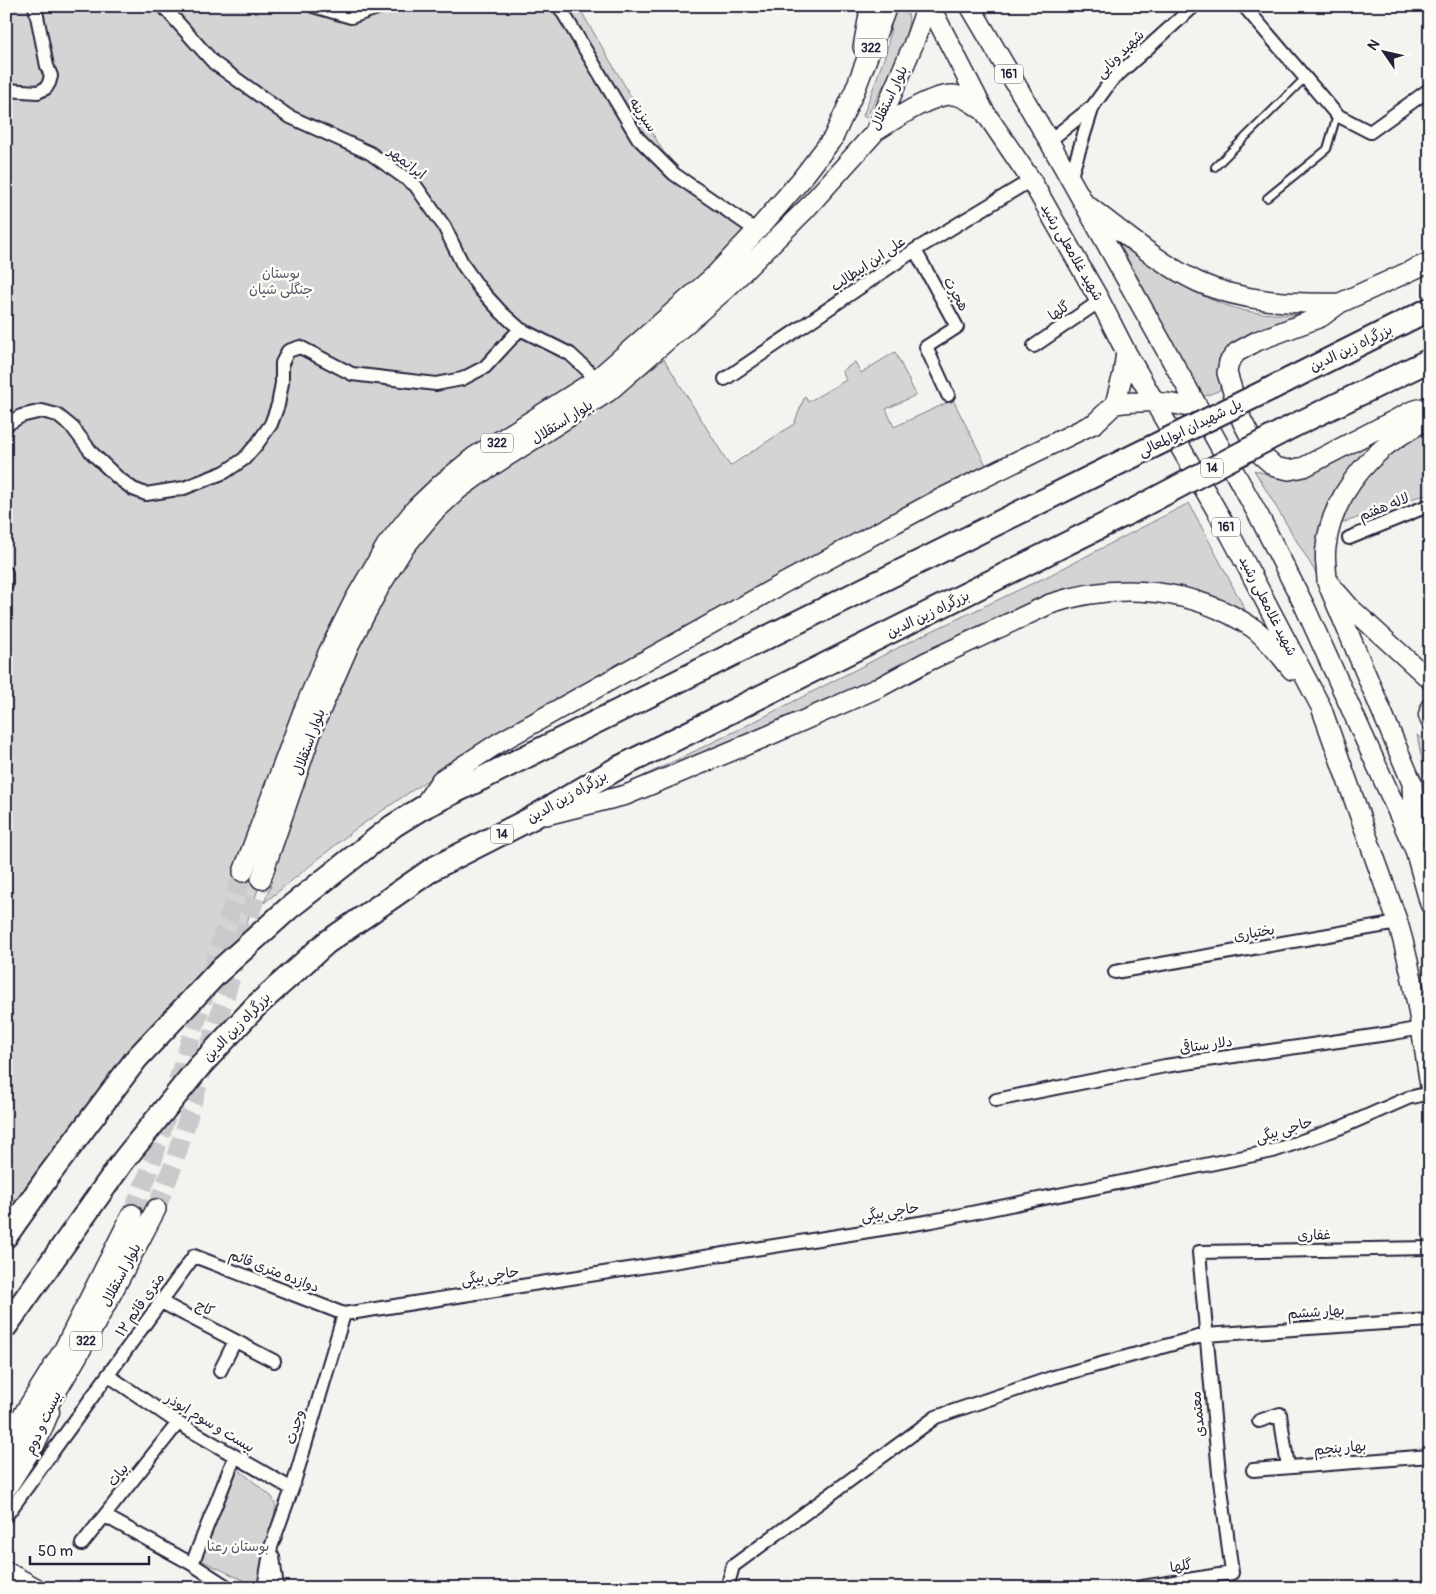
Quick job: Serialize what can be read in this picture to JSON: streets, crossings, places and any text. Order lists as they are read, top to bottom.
{
  "streets": {
    "highway": ["بزرگراه زین الدین", "پل شهیدان ابوالمعالی", "14"],
    "main road": [
      "322",
      "161",
      "بلوار استقلال",
      "شهید غلامعلی رشید",
      "بیست و دوم"
    ],
    "street": [
      "شهید ونایی",
      "سبزینه",
      "ایرانمهر",
      "علی ابن ابیطالب",
      "هجرت",
      "گلها",
      "لاله هفتم",
      "بختیاری",
      "دلار ستاقی",
      "حاجی بیگی",
      "غفاری",
      "دوازده متری قائم",
      "۱۲ متری قائم",
      "کاج",
      "بهار ششم",
      "معتمدی",
      "بیست و سوم ابوذر",
      "وحدت",
      "بهار پنجم",
      "بیات"
    ]
  },
  "crossings": [
    ["شهید ونایی", "161"],
    ["بلوار استقلال", "سبزینه"],
    ["بلوار استقلال", "ایرانمهر"],
    ["بلوار استقلال", "شهید غلامعلی رشید"],
    ["بلوار استقلال", "بیست و دوم"],
    ["شهید غلامعلی رشید", "علی ابن ابیطالب"],
    ["شهید غلامعلی رشید", "گلها"],
    ["شهید غلامعلی رشید", "بختیاری"],
    ["شهید غلامعلی رشید", "دلار ستاقی"],
    ["علی ابن ابیطالب", "هجرت"],
    ["گلها", "معتمدی"],
    ["بزرگراه زین الدین", "پل شهیدان ابوالمعالی"],
    ["حاجی بیگی", "دوازده متری قائم"],
    ["حاجی بیگی", "وحدت"],
    ["غفاری", "معتمدی"],
    ["دوازده متری قائم", "۱۲ متری قائم"],
    ["دوازده متری قائم", "وحدت"],
    ["۱۲ متری قائم", "کاج"],
    ["بهار ششم", "معتمدی"],
    ["بیست و سوم ابوذر", "وحدت"],
    ["بیست و سوم ابوذر", "بیات"]
  ],
  "parks": ["بوستان جنگلی شیان", "بوستان رعنا"],
  "scale_bar": "50 m",
  "north": "top left"
}
